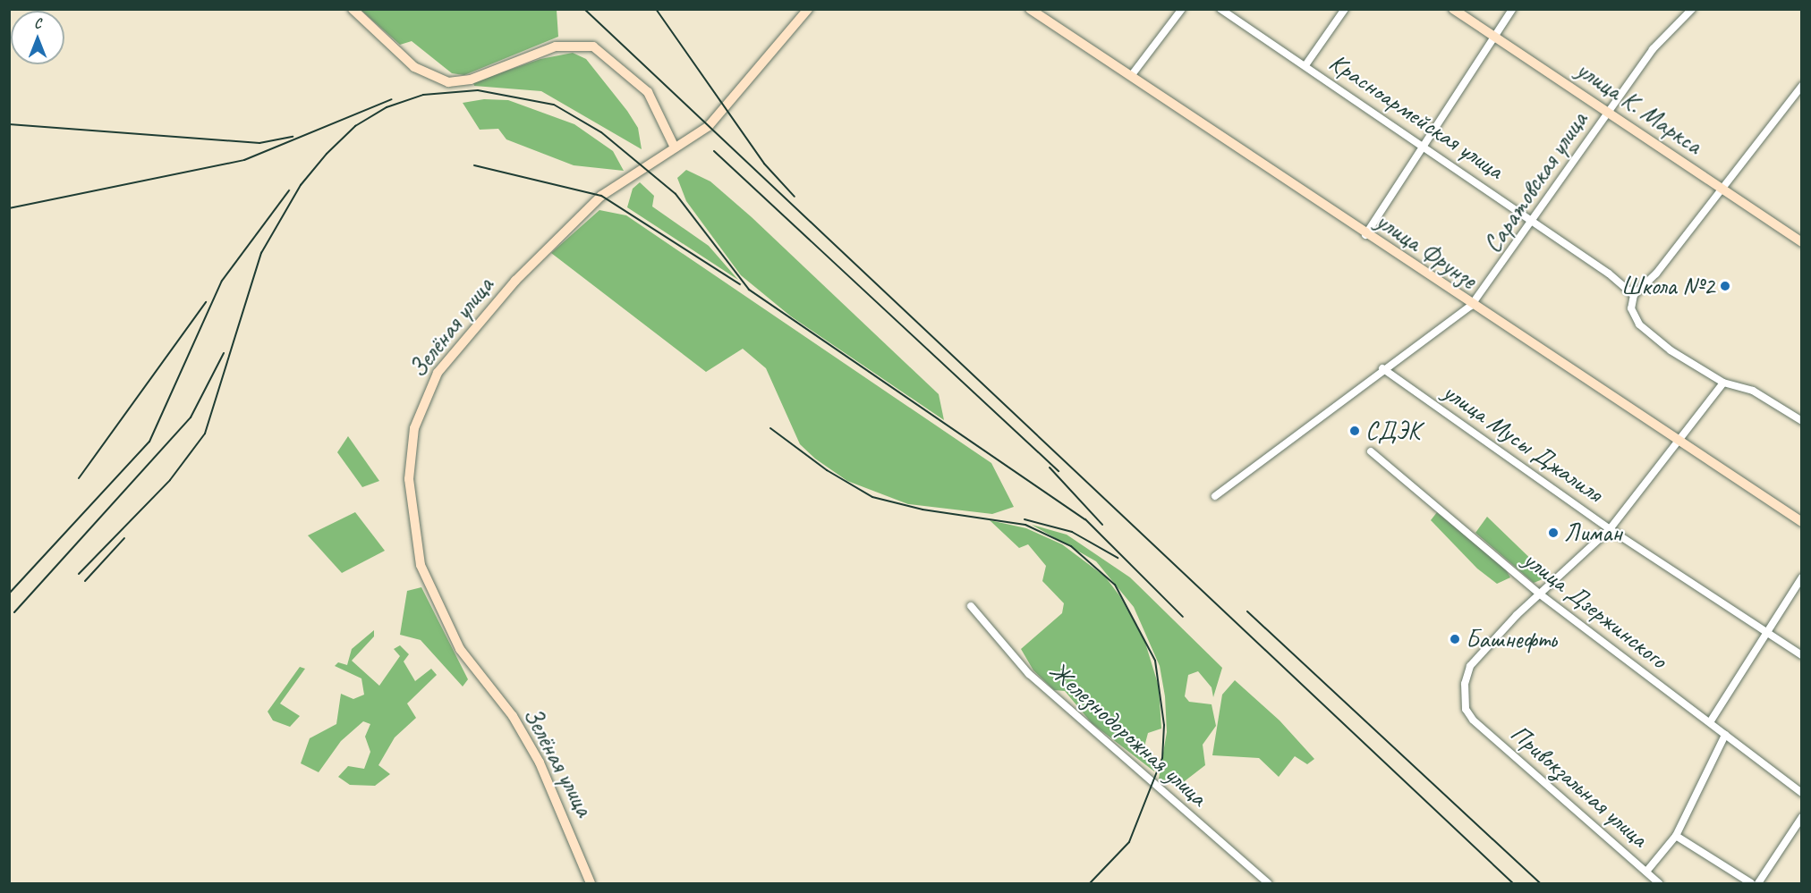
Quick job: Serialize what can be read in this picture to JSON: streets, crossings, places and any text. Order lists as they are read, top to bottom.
{
  "streets": {
    "street": [
      "улица К. Маркса",
      "Красноармейская улица",
      "Саратовская улица",
      "улица Фрунзе",
      "Зелёная улица",
      "улица Мусы Джалиля",
      "улица Дзержинского",
      "Железнодорожная улица",
      "Привокзальная улица"
    ]
  },
  "crossings": [
    ["улица К. Маркса", "Саратовская улица"],
    ["Красноармейская улица", "Саратовская улица"],
    ["Саратовская улица", "улица Фрунзе"],
    ["Саратовская улица", "улица Мусы Джалиля"],
    ["улица Дзержинского", "Привокзальная улица"]
  ],
  "places": [
    "Школа №2",
    "СДЭК",
    "Лиман",
    "Башнефть"
  ],
  "north": "top"
}
